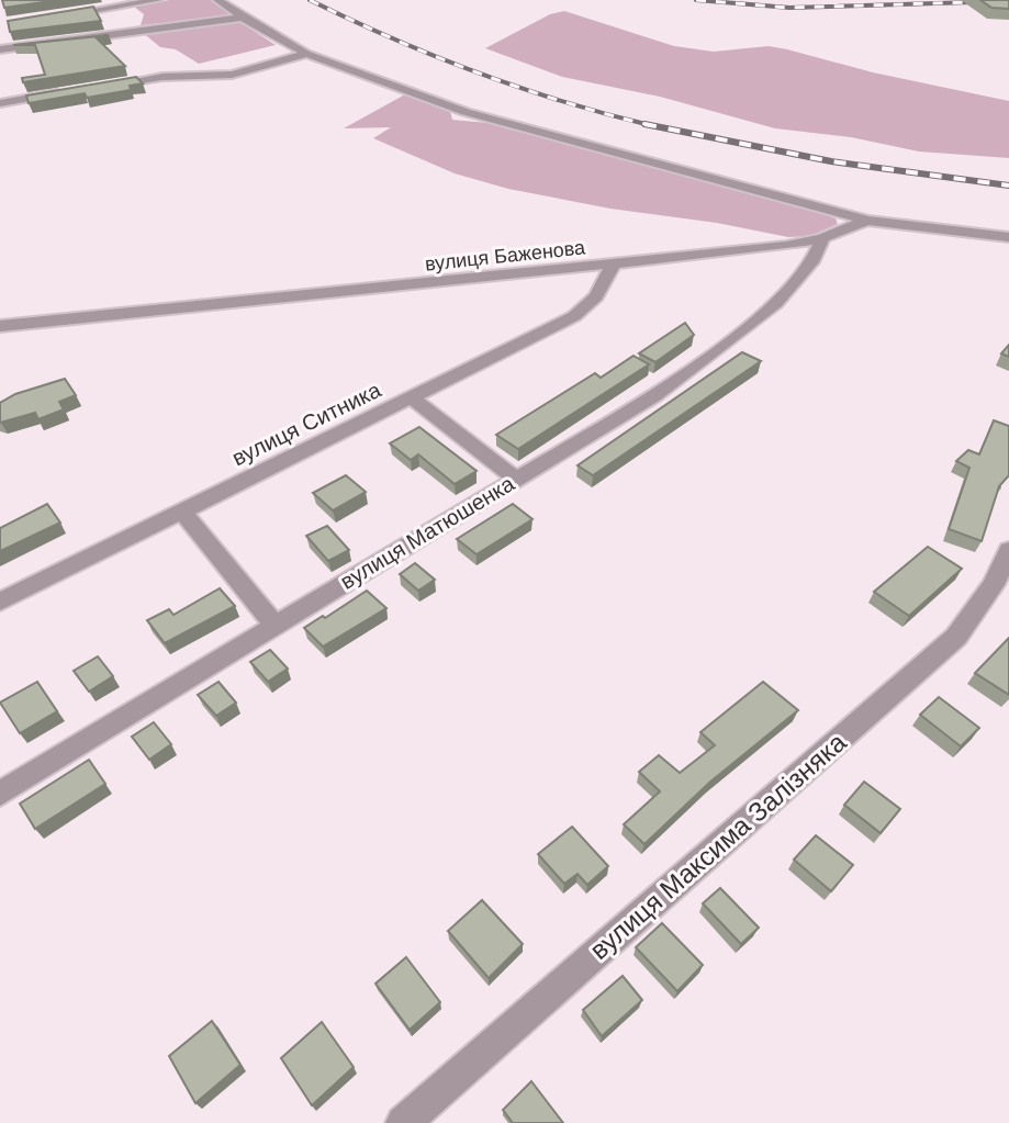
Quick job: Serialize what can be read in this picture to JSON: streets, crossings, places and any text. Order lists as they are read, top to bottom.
{
  "streets": {
    "street": [
      "вулиця Баженова",
      "вулиця Ситника",
      "вулиця Матюшенка",
      "вулиця Максима Залізняка"
    ]
  },
  "crossings": [
    ["вулиця Баженова", "вулиця Ситника"],
    ["вулиця Баженова", "вулиця Матюшенка"]
  ]
}
